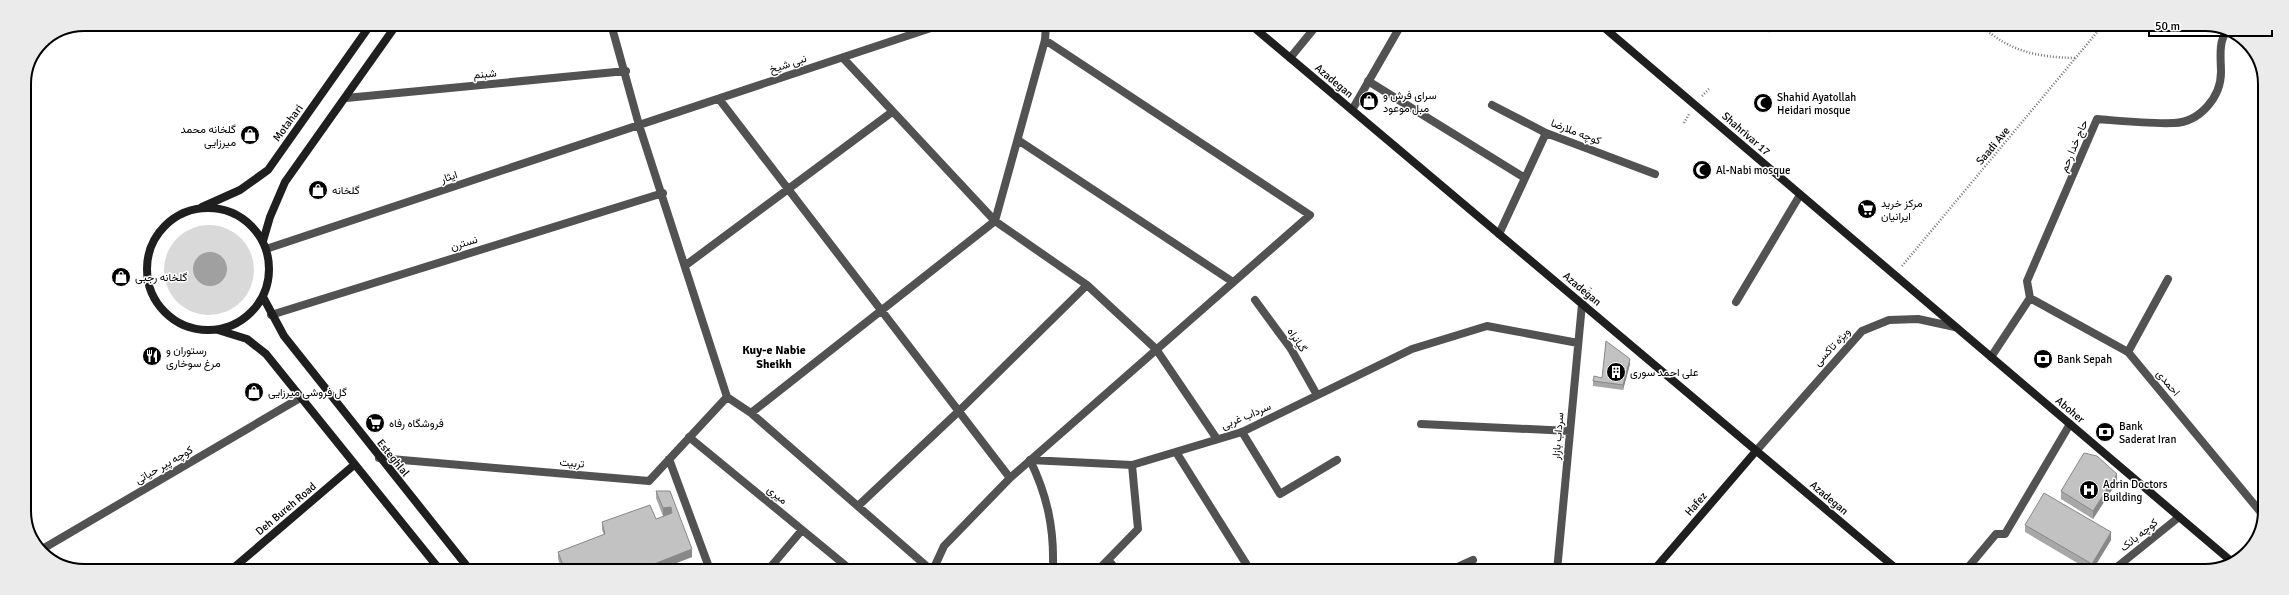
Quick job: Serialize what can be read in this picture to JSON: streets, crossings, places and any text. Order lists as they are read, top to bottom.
{
  "streets": {
    "main road": [
      "Azadegan",
      "Motahari",
      "Shahrivar 17",
      "Aboher",
      "Esteghlal",
      "Hafez",
      "Deh Bureh Road"
    ],
    "street": [
      "نبی شیخ",
      "شبنم",
      "کوچه ملارضا",
      "حاج خدا رحم",
      "ایثار",
      "نسترن",
      "گیانراه",
      "ویژه تاکسی",
      "احمدی",
      "سرداب غربی",
      "سرداب بازار",
      "تربیت",
      "کوچه پیر حیاتی",
      "میری",
      "کوچه بانک"
    ],
    "path": ["Saadi Ave"]
  },
  "crossings": [
    ["نبی شیخ", "ایثار"],
    ["Azadegan", "ویژه تاکسی"],
    ["Azadegan", "سرداب بازار"],
    ["Azadegan", "Hafez"],
    ["Motahari", "ایثار"],
    ["Motahari", "Esteghlal"],
    ["Shahrivar 17", "Saadi Ave"],
    ["Shahrivar 17", "Aboher"],
    ["Saadi Ave", "Aboher"],
    ["حاج خدا رحم", "احمدی"],
    ["ایثار", "Esteghlal"],
    ["نسترن", "Esteghlal"],
    ["گیانراه", "سرداب غربی"],
    ["ویژه تاکسی", "Aboher"],
    ["ویژه تاکسی", "Hafez"],
    ["Aboher", "کوچه بانک"],
    ["سرداب غربی", "سرداب بازار"],
    ["Esteghlal", "تربیت"],
    ["تربیت", "میری"]
  ],
  "districts": ["Kuy-e Nabie Sheikh"],
  "places": {
    "shop": [
      "سرای فرش و مبل موعود",
      "گلخانه محمد میرزایی",
      "گلخانه",
      "گلخانه رجبی",
      "گل فروشی میرزایی"
    ],
    "mosque": ["Shahid Ayatollah Heidari mosque", "Al-Nabi mosque"],
    "supermarket": ["مرکز خرید ایرانیان", "فروشگاه رفاه"],
    "restaurant": ["رستوران و مرغ سوخاری"],
    "bank": ["Bank Sepah", "Bank Saderat Iran"],
    "building": ["علی احمد سوری"],
    "hospital": ["Adrin Doctors Building"]
  },
  "scale_bar": "50 m"
}
